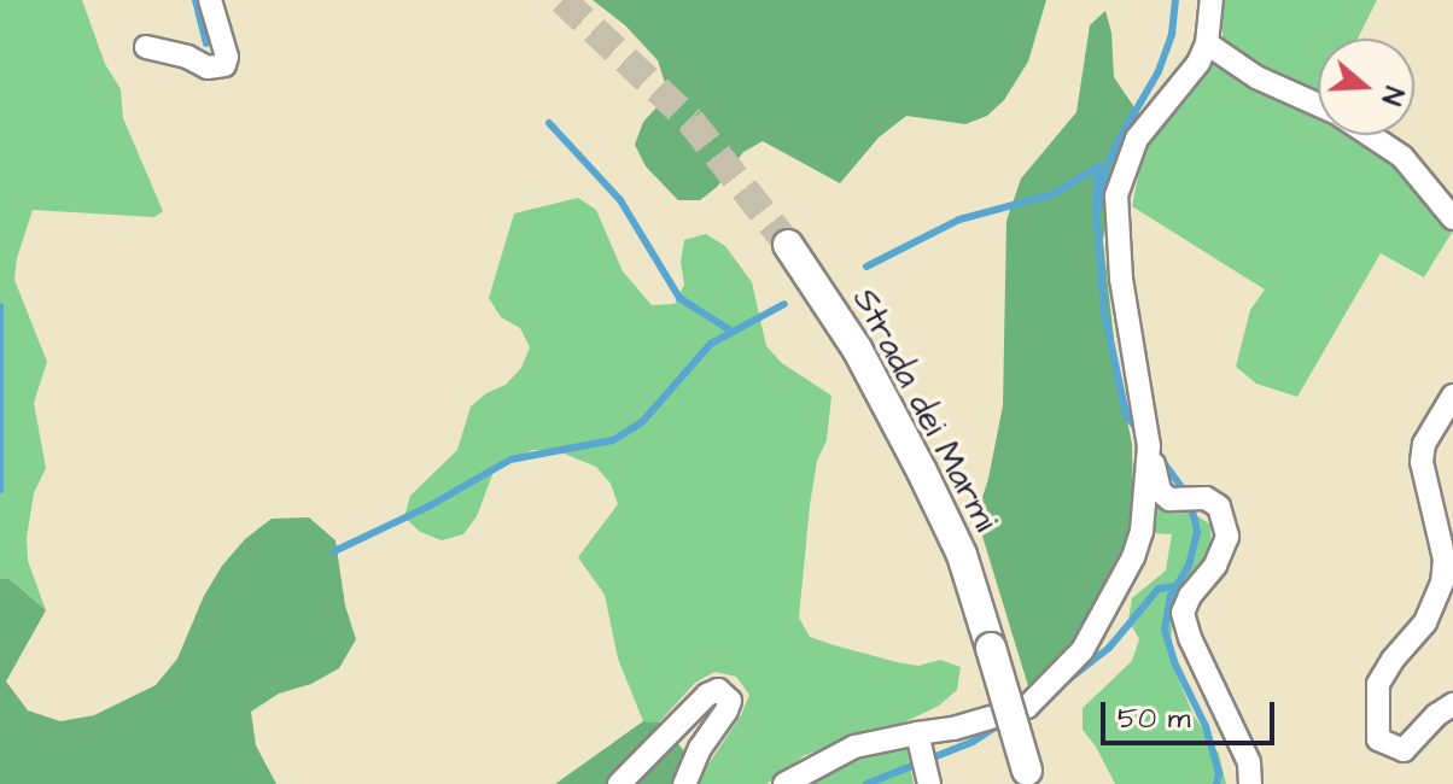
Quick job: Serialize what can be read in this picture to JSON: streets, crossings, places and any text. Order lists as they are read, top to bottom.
{
  "streets": {
    "main road": ["Strada dei Marmi"]
  },
  "scale_bar": "50 m",
  "north": "right"
}
